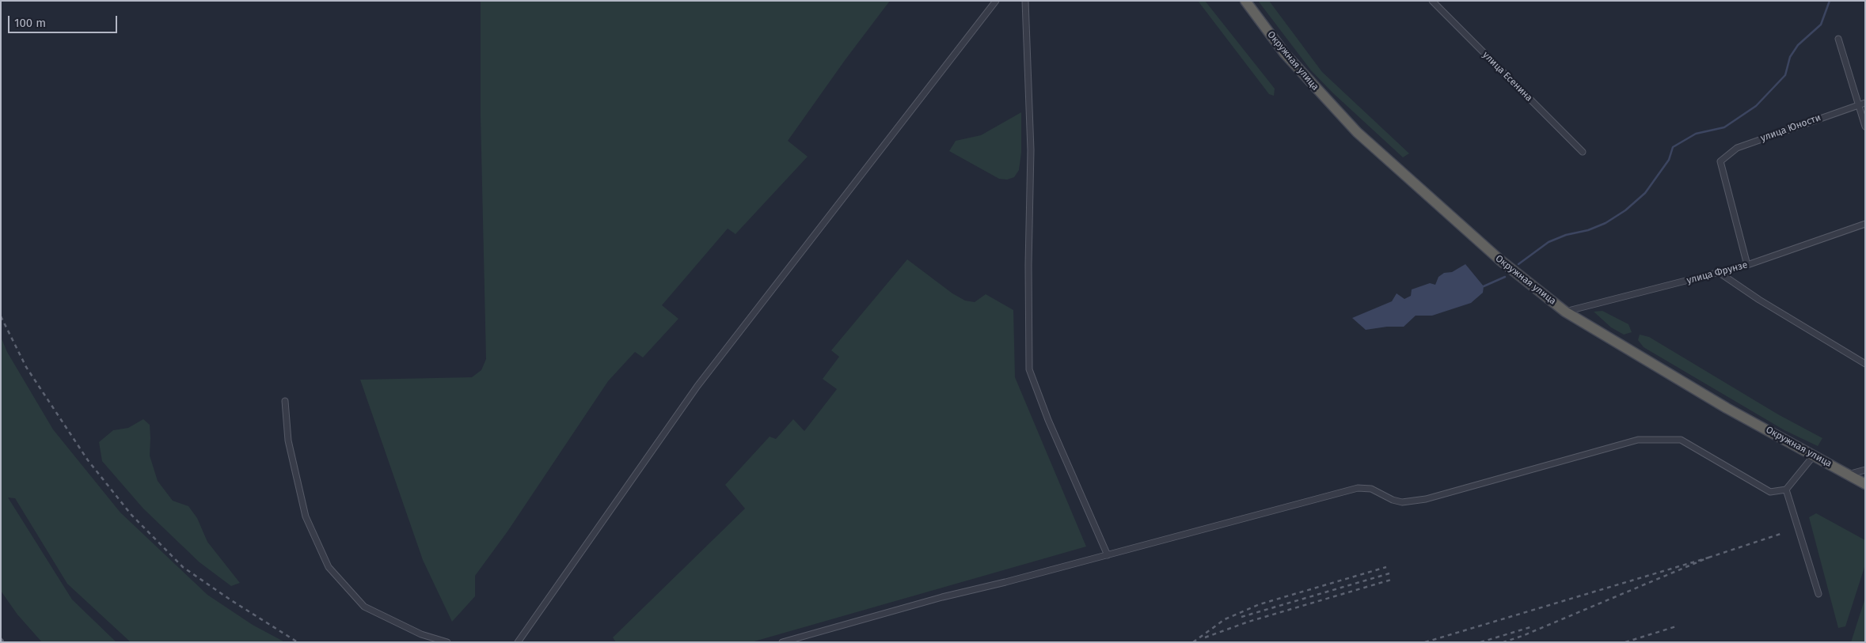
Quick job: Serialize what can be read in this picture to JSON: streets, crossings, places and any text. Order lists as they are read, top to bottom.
{
  "streets": {
    "highway": ["Окружная улица"],
    "street": ["улица Есенина", "улица Юности", "улица Фрунзе"]
  },
  "crossings": [
    ["Окружная улица", "улица Фрунзе"],
    ["улица Юности", "улица Фрунзе"]
  ],
  "scale_bar": "100 m"
}
